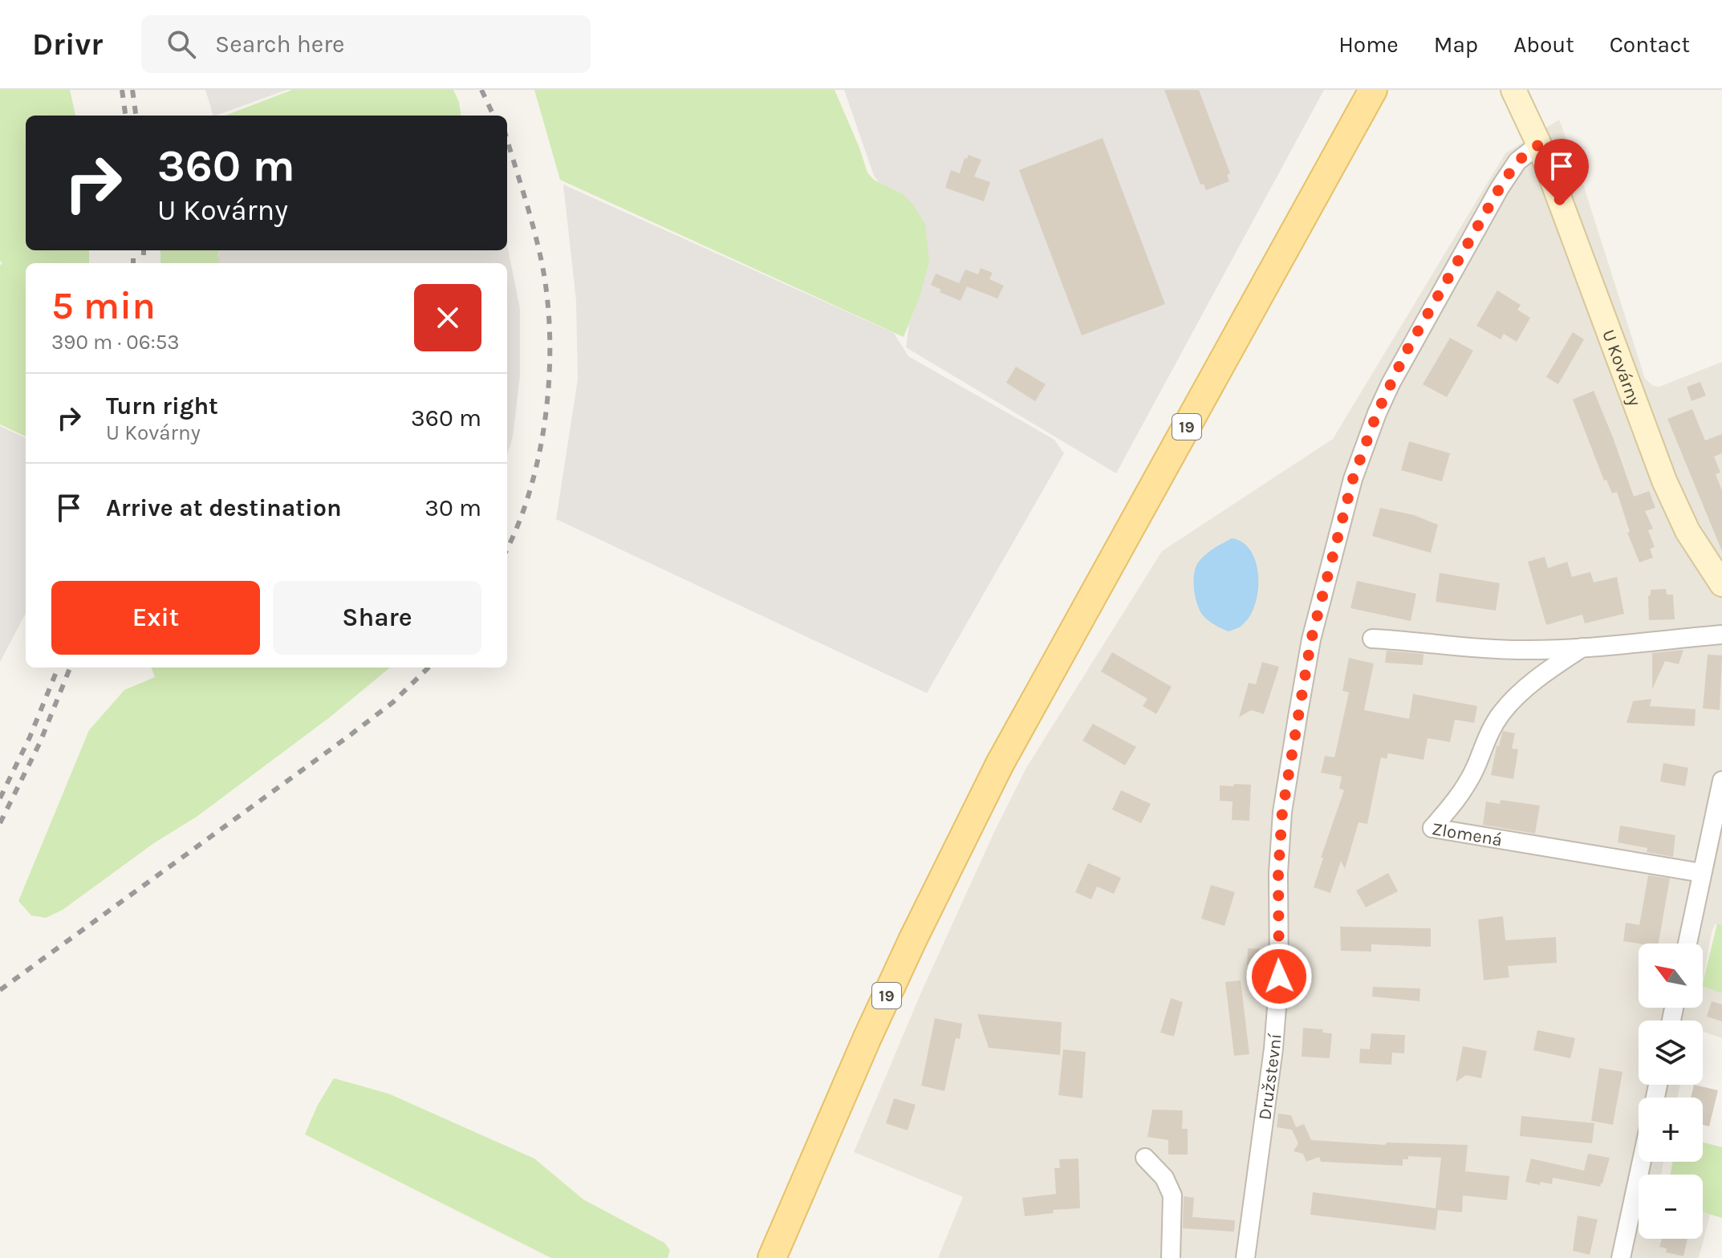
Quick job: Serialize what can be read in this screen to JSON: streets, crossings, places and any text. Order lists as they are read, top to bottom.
{
  "streets": {
    "main road": ["19"],
    "street": ["U Kovárny", "Zlomená", "Družstevní"]
  },
  "crossings": [
    ["U Kovárny", "Družstevní"]
  ],
  "north": "top left",
  "page": {
    "header": "Drivr",
    "search": "Search here",
    "nav": [
      "Home",
      "Map",
      "About",
      "Contact"
    ],
    "turn": ["360 m", "U Kovárny"],
    "heading": ["5 min", "390 m · 06:53"],
    "list": [
      {
        "name": "Turn right",
        "note": "U Kovárny",
        "value": "360 m"
      },
      {
        "name": "Arrive at destination",
        "value": "30 m"
      }
    ],
    "buttons": ["Exit", "Share"],
    "map_buttons": ["+", "−"]
  }
}
